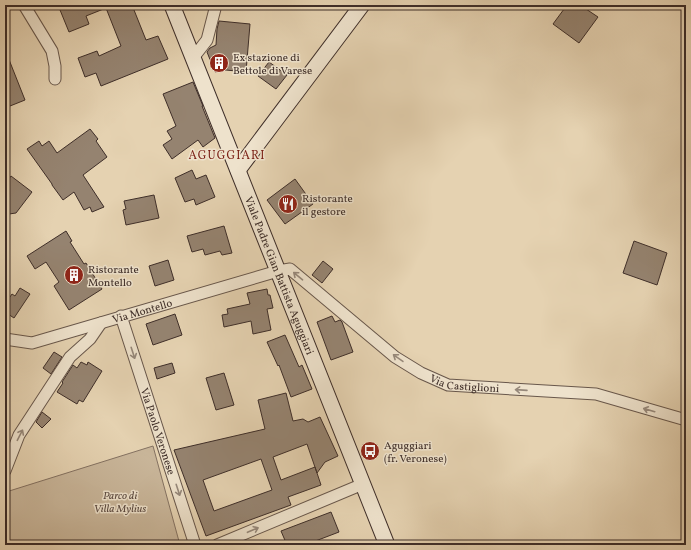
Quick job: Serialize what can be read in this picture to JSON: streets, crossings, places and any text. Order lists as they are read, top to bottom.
{
  "streets": {
    "main road": ["Viale Padre Gian Battista Aguggiari"],
    "street": ["Via Montello", "Via Castiglioni", "Via Paolo Veronese"]
  },
  "crossings": [
    ["Viale Padre Gian Battista Aguggiari", "Via Montello"],
    ["Viale Padre Gian Battista Aguggiari", "Via Castiglioni"],
    ["Via Montello", "Via Castiglioni"],
    ["Via Montello", "Via Paolo Veronese"]
  ],
  "one_way": ["Via Castiglioni", "Via Paolo Veronese"],
  "districts": ["AGUGGIARI"],
  "parks": ["Parco di Villa Mylius"],
  "places": {
    "building": ["Ex stazione di Bettole di Varese", "Ristorante Montello"],
    "restaurant": ["Ristorante il gestore"],
    "bus stop": ["Aguggiari (fr. Veronese)"]
  }
}
